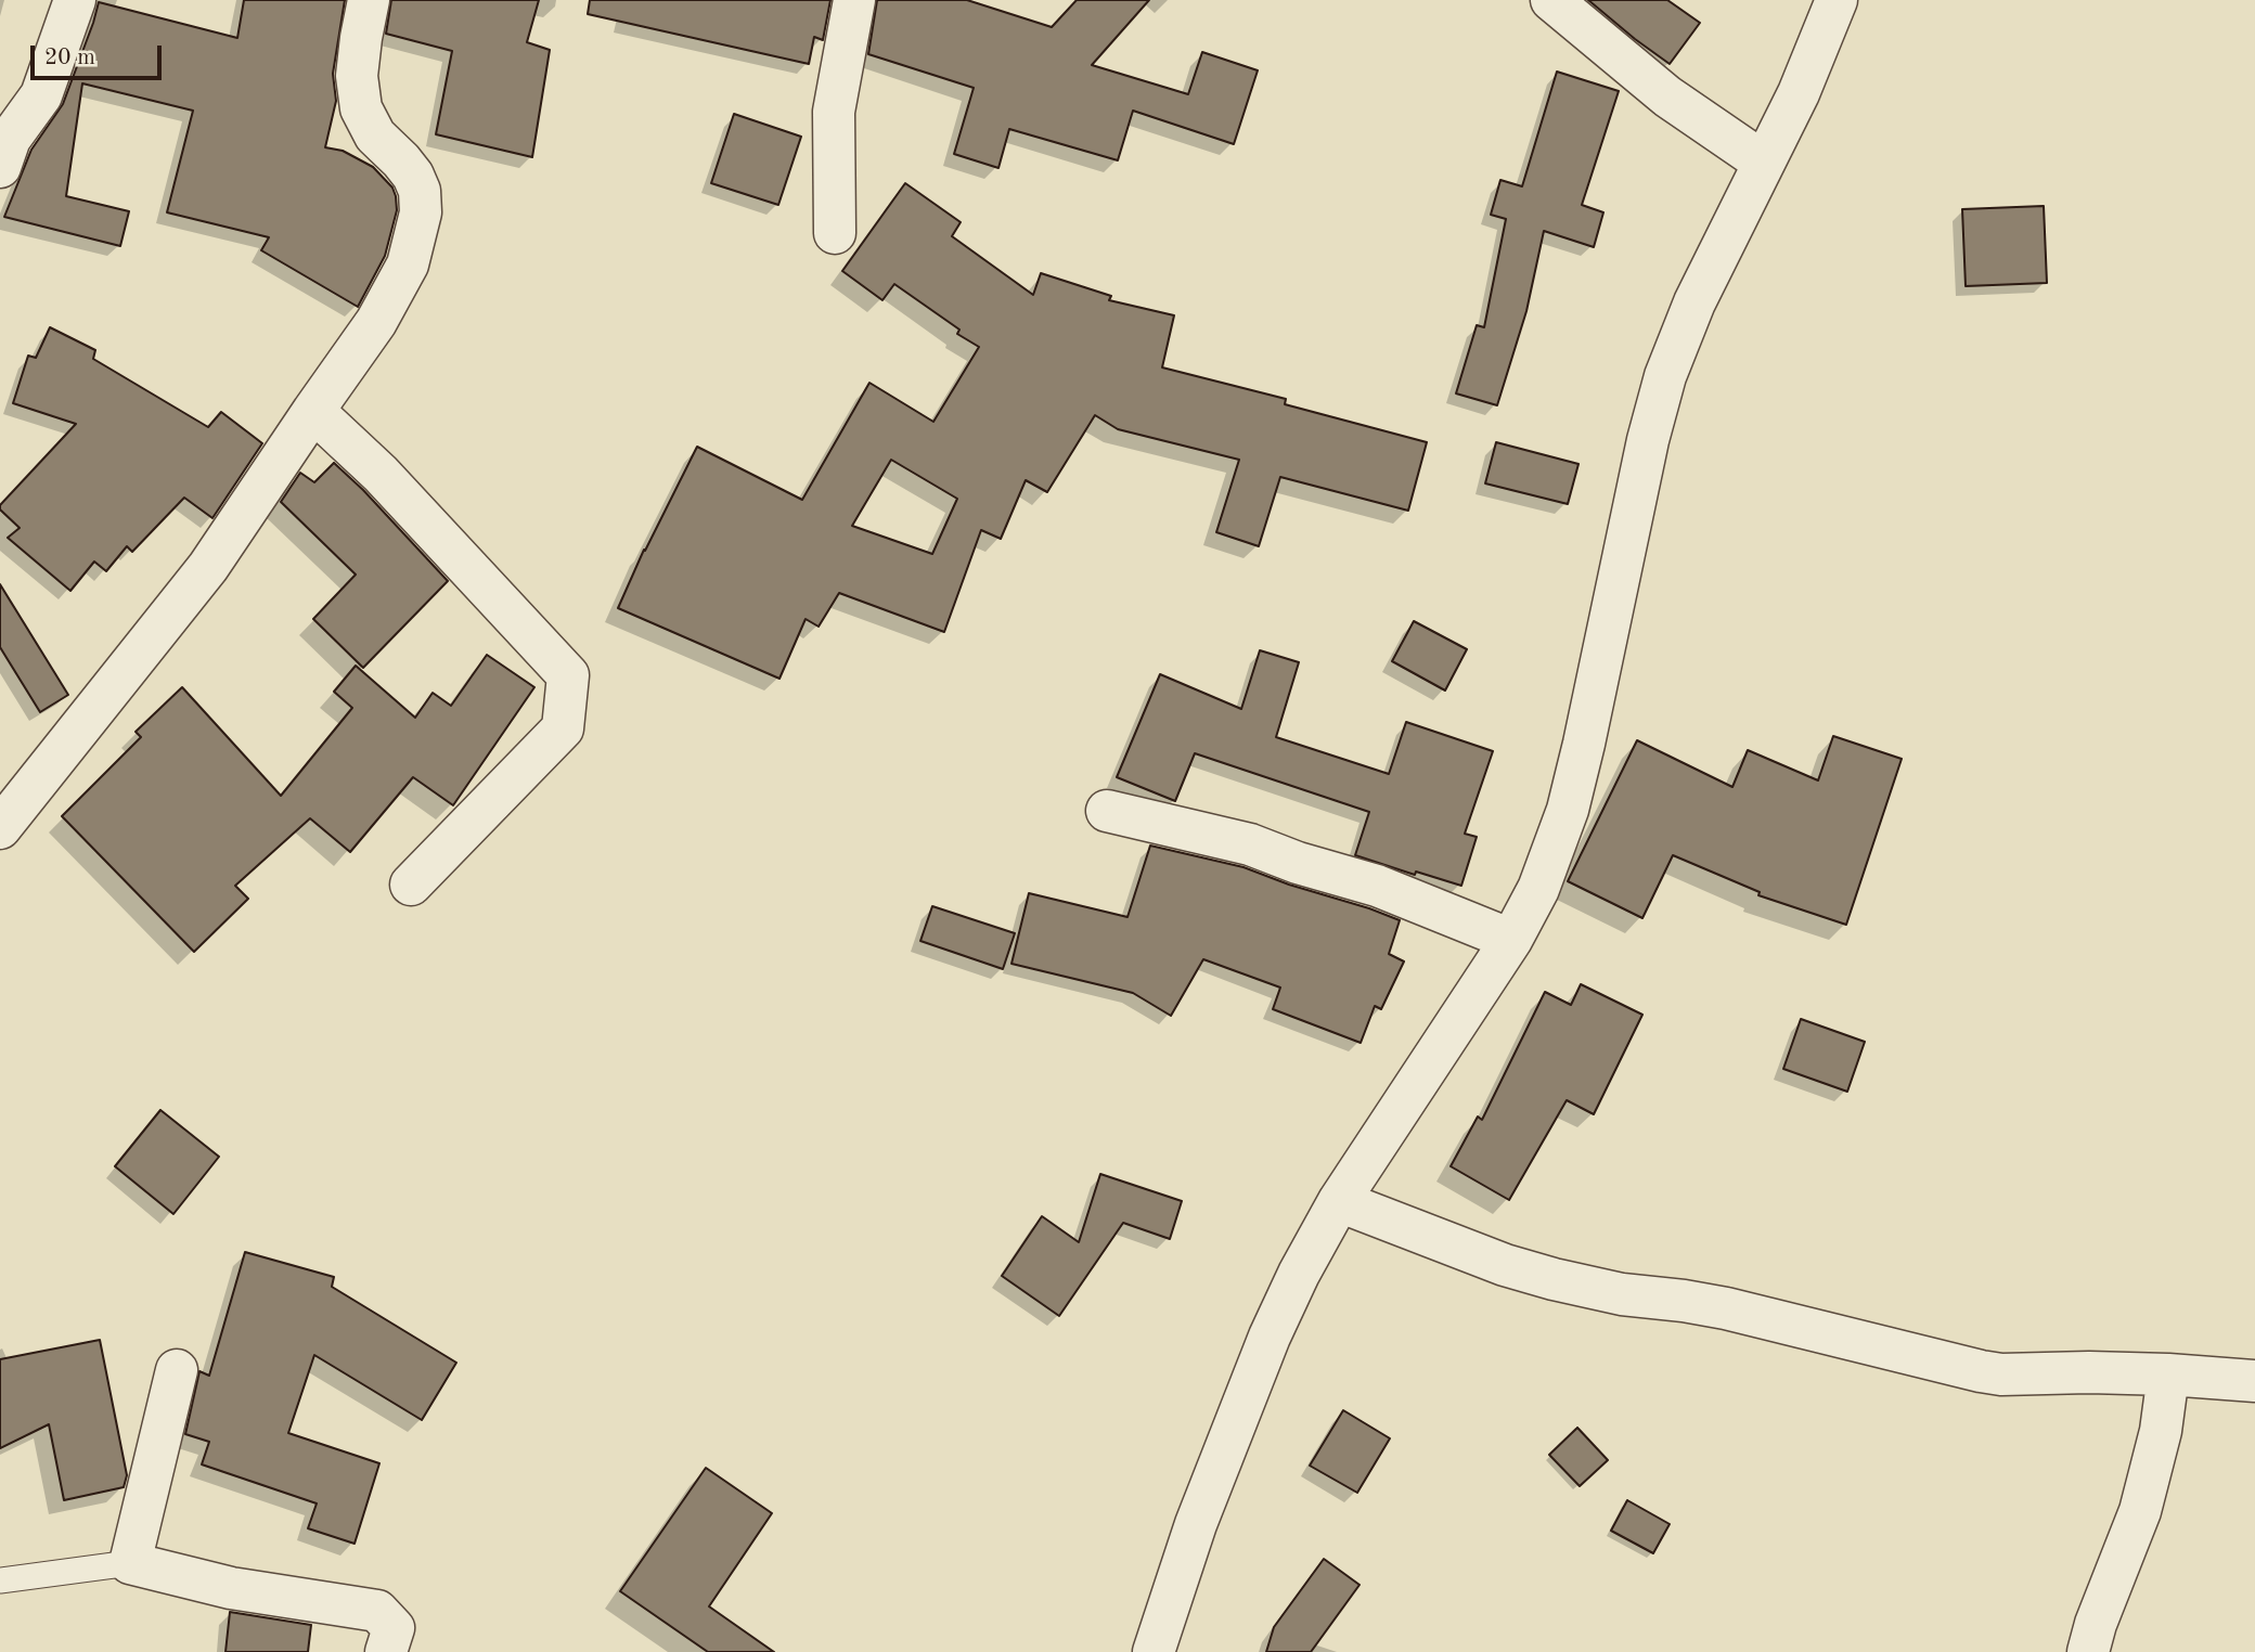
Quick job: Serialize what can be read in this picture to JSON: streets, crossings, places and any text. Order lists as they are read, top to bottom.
{
  "scale_bar": "20 m"
}
